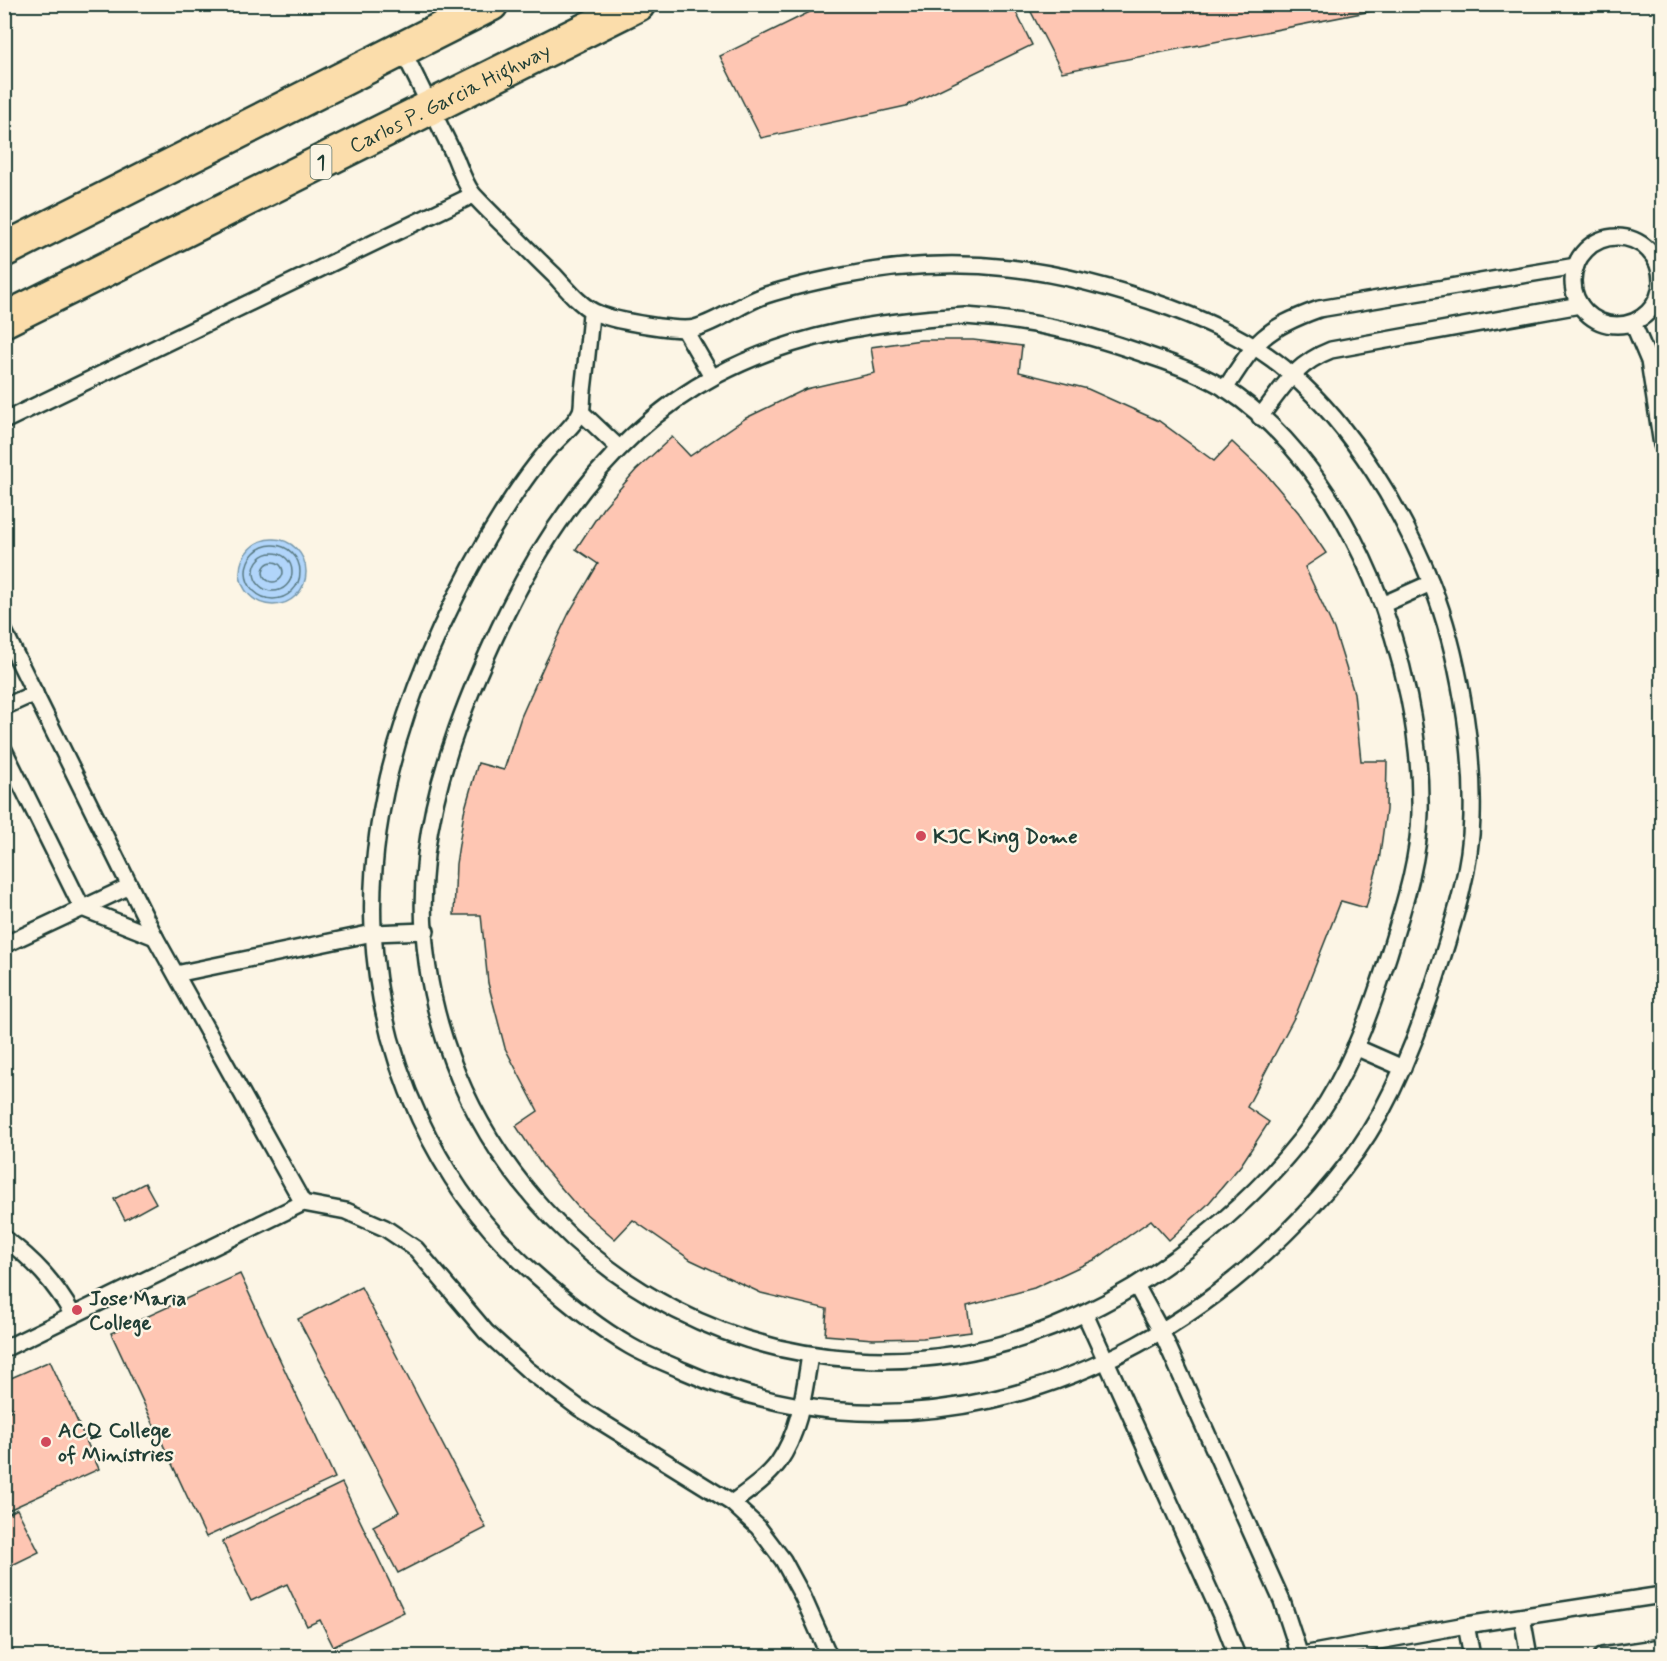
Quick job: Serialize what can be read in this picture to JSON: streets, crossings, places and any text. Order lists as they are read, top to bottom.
{
  "streets": {
    "highway": ["Carlos P. Garcia Highway", "1"]
  },
  "places": ["KJC King Dome", "Jose Maria College", "ACQ College of Ministries"]
}
